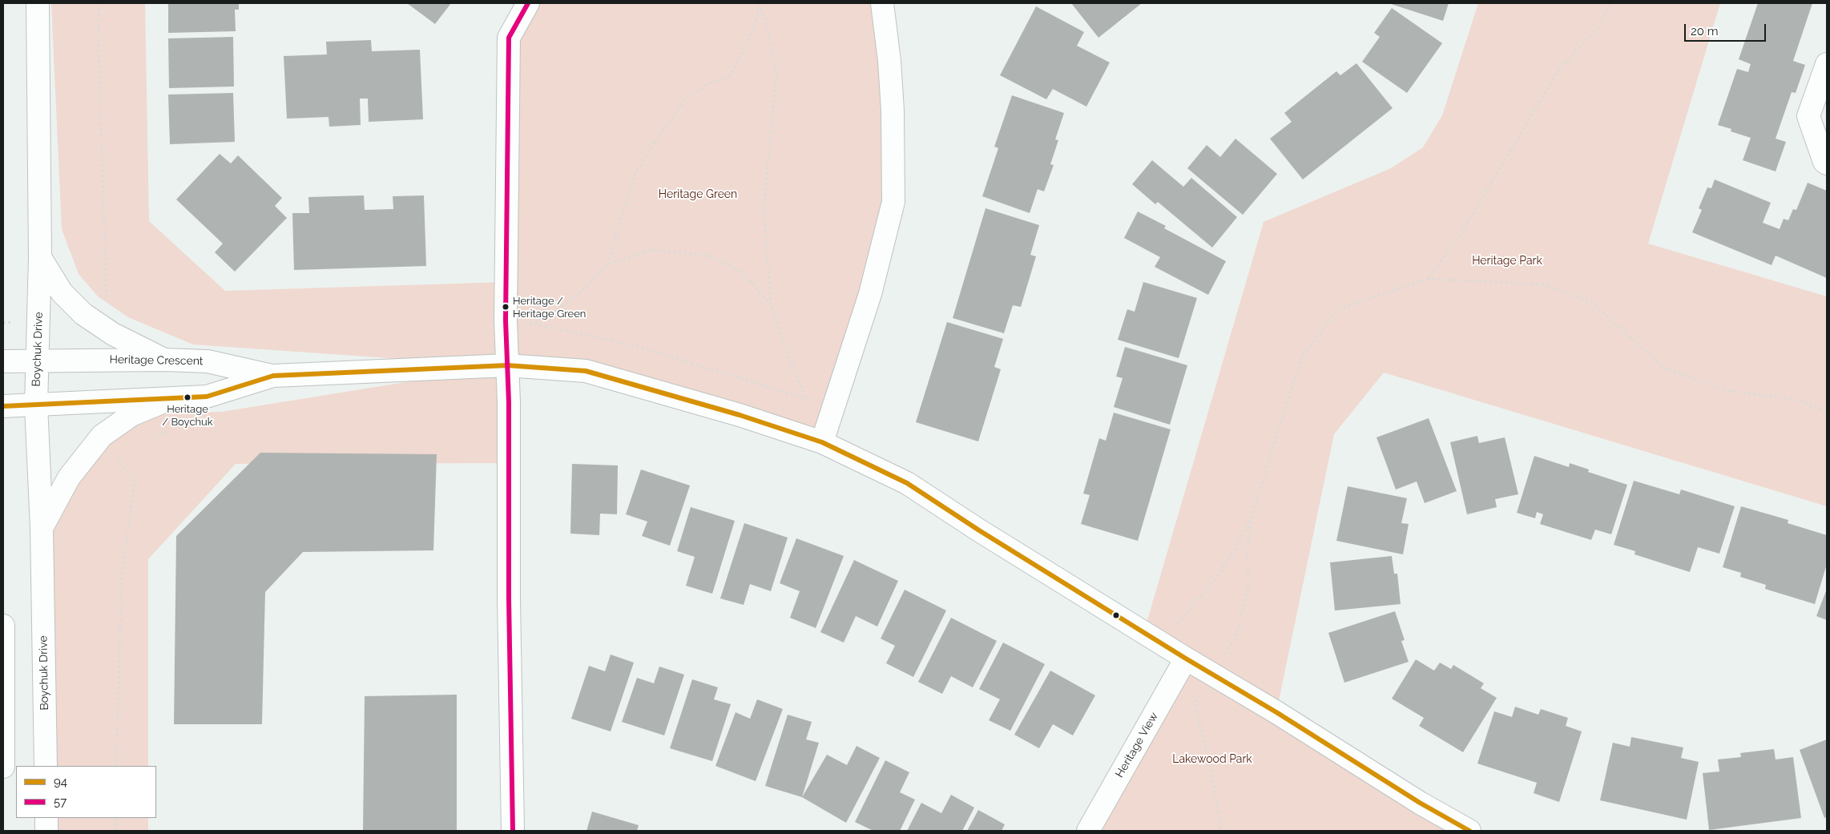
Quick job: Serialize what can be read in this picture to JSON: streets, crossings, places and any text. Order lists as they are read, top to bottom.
{
  "streets": {
    "street": ["Boychuk Drive", "Heritage Crescent", "Heritage View"]
  },
  "crossings": [
    ["Boychuk Drive", "Heritage Crescent"],
    ["Heritage Crescent", "Heritage View"]
  ],
  "parks": ["Heritage Green", "Heritage Park", "Lakewood Park"],
  "places": ["Heritage / Heritage Green", "Heritage / Boychuk"],
  "lines": ["transit line 57", "transit line 94"],
  "legend": ["94", "57"],
  "scale_bar": "20 m"
}
